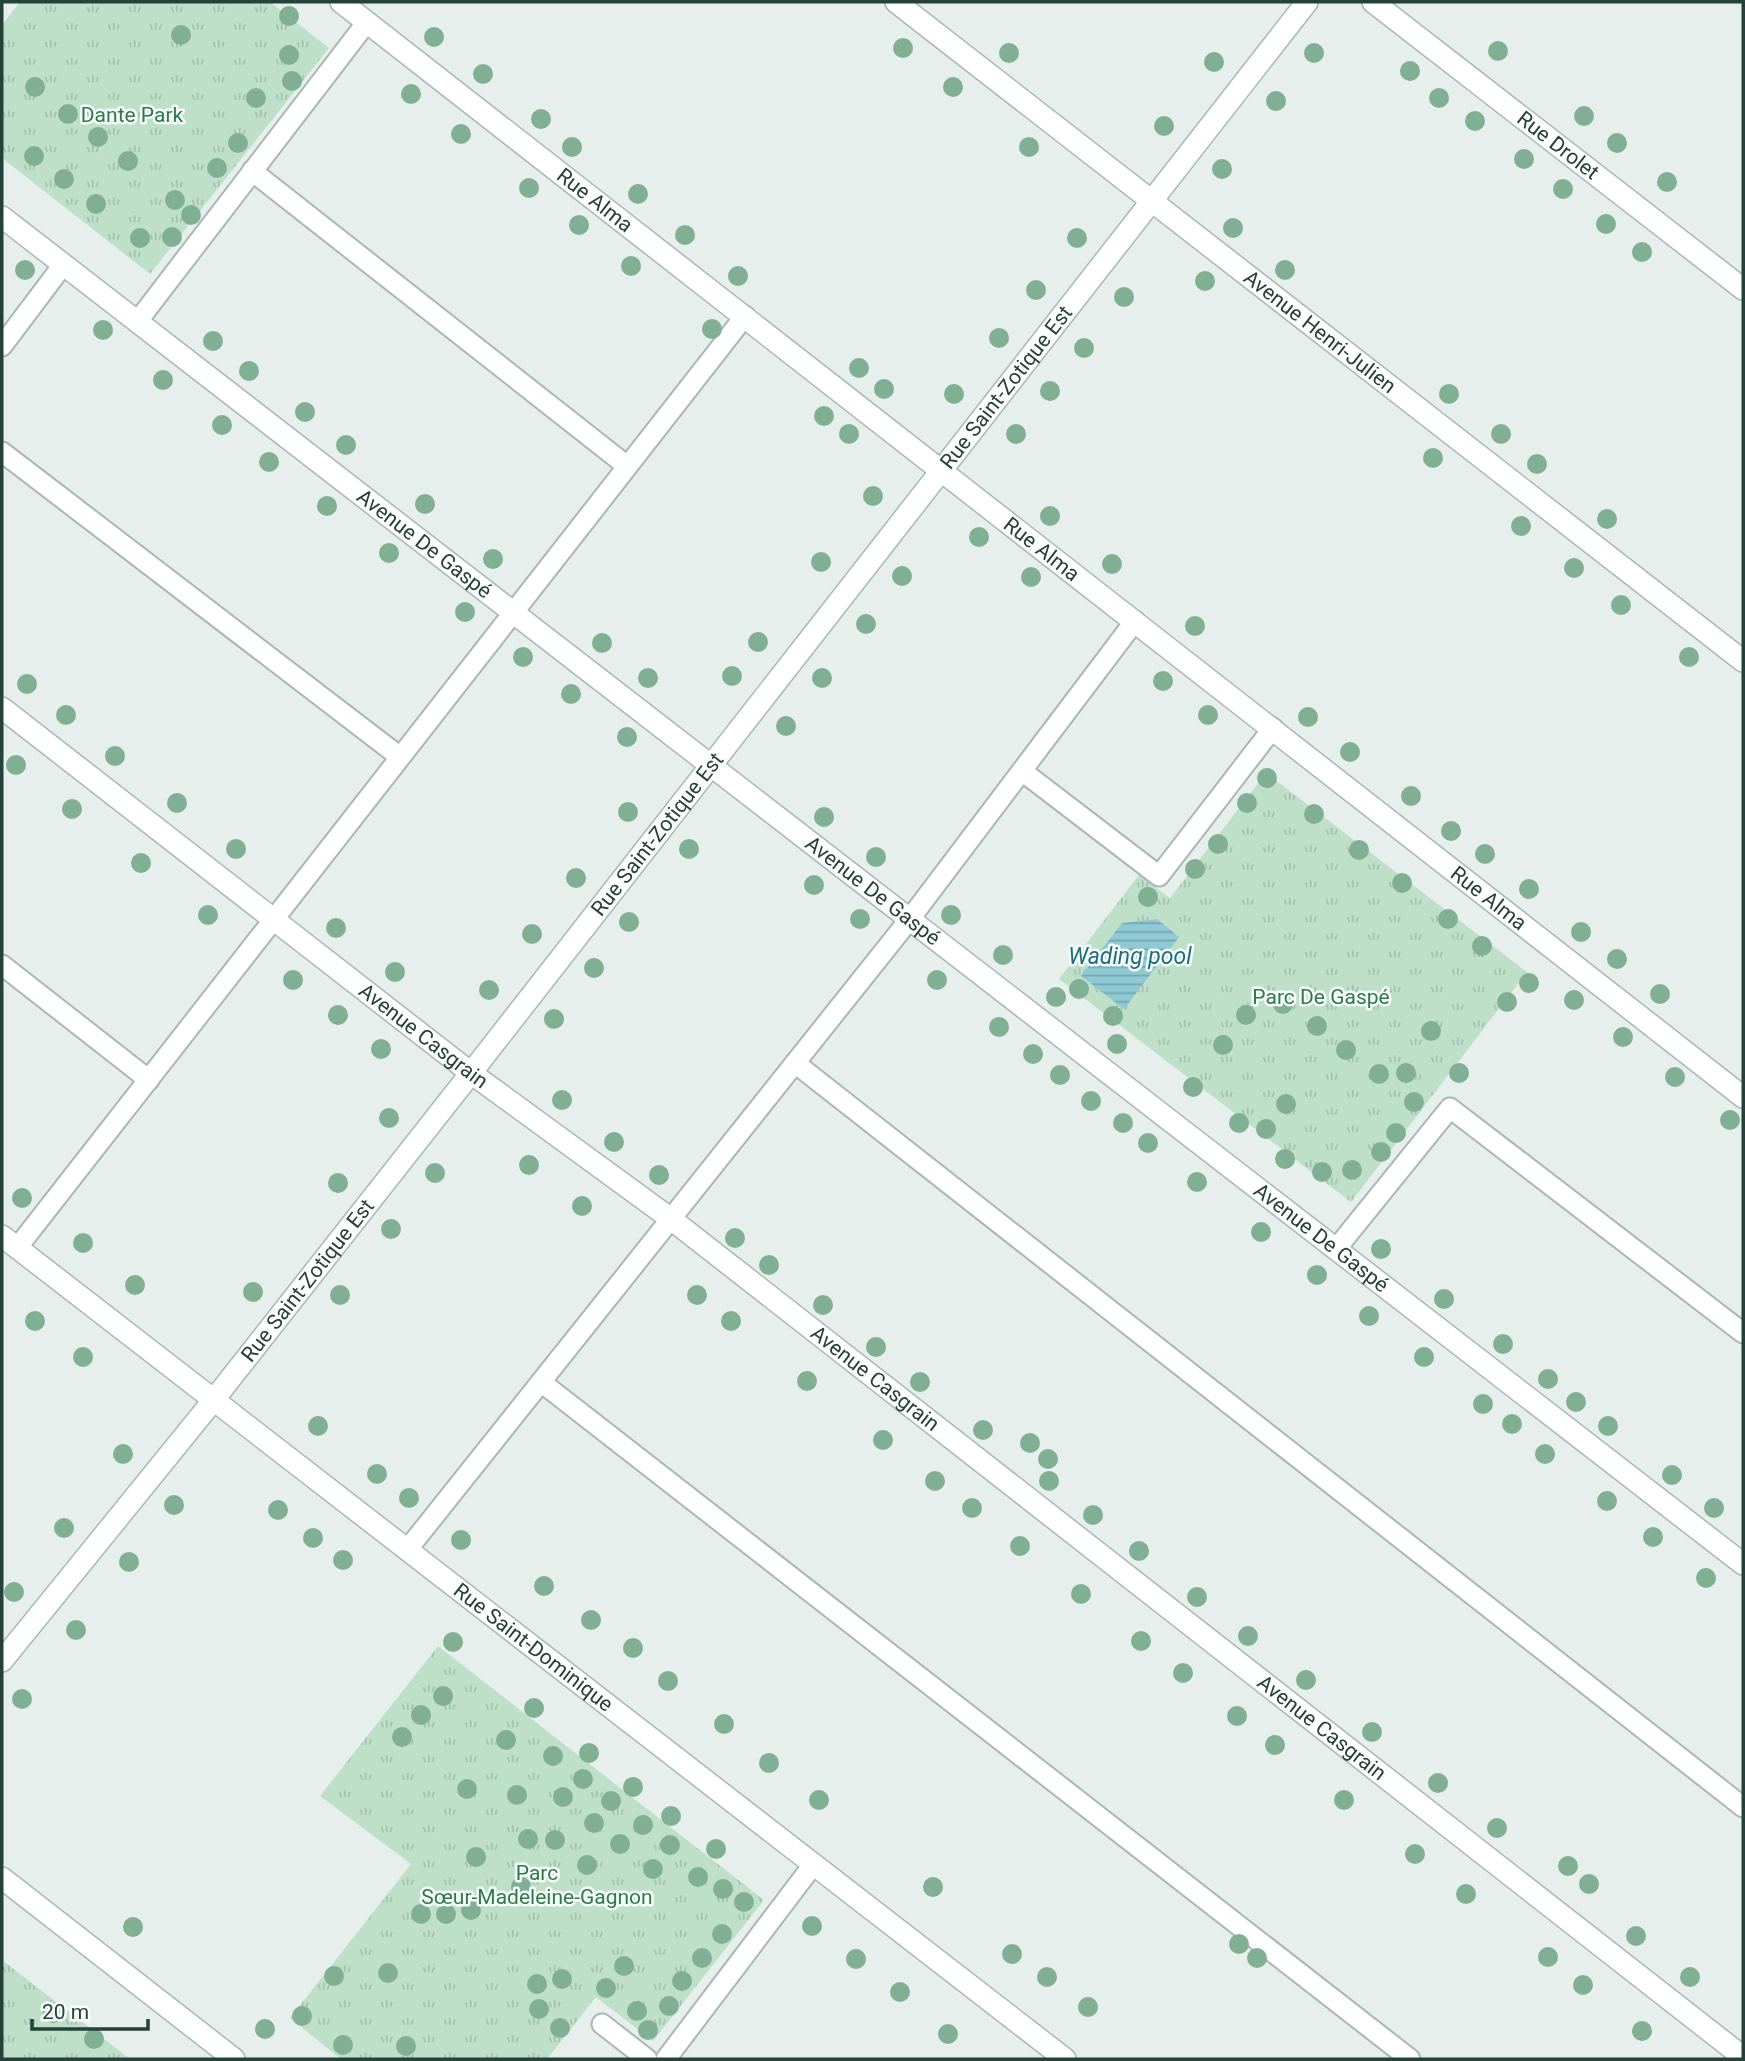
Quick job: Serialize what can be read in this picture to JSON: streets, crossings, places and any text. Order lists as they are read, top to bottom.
{
  "streets": {
    "street": [
      "Rue Drolet",
      "Rue Alma",
      "Avenue Henri-Julien",
      "Rue Saint-Zotique Est",
      "Avenue De Gaspé",
      "Avenue Casgrain",
      "Rue Saint-Dominique"
    ]
  },
  "crossings": [
    ["Rue Alma", "Rue Saint-Zotique Est"],
    ["Avenue Henri-Julien", "Rue Saint-Zotique Est"],
    ["Rue Saint-Zotique Est", "Avenue De Gaspé"],
    ["Rue Saint-Zotique Est", "Avenue Casgrain"],
    ["Rue Saint-Zotique Est", "Rue Saint-Dominique"]
  ],
  "water": ["Wading pool"],
  "parks": ["Dante Park", "Parc De Gaspé", "Parc Sœur-Madeleine-Gagnon"],
  "scale_bar": "20 m"
}
